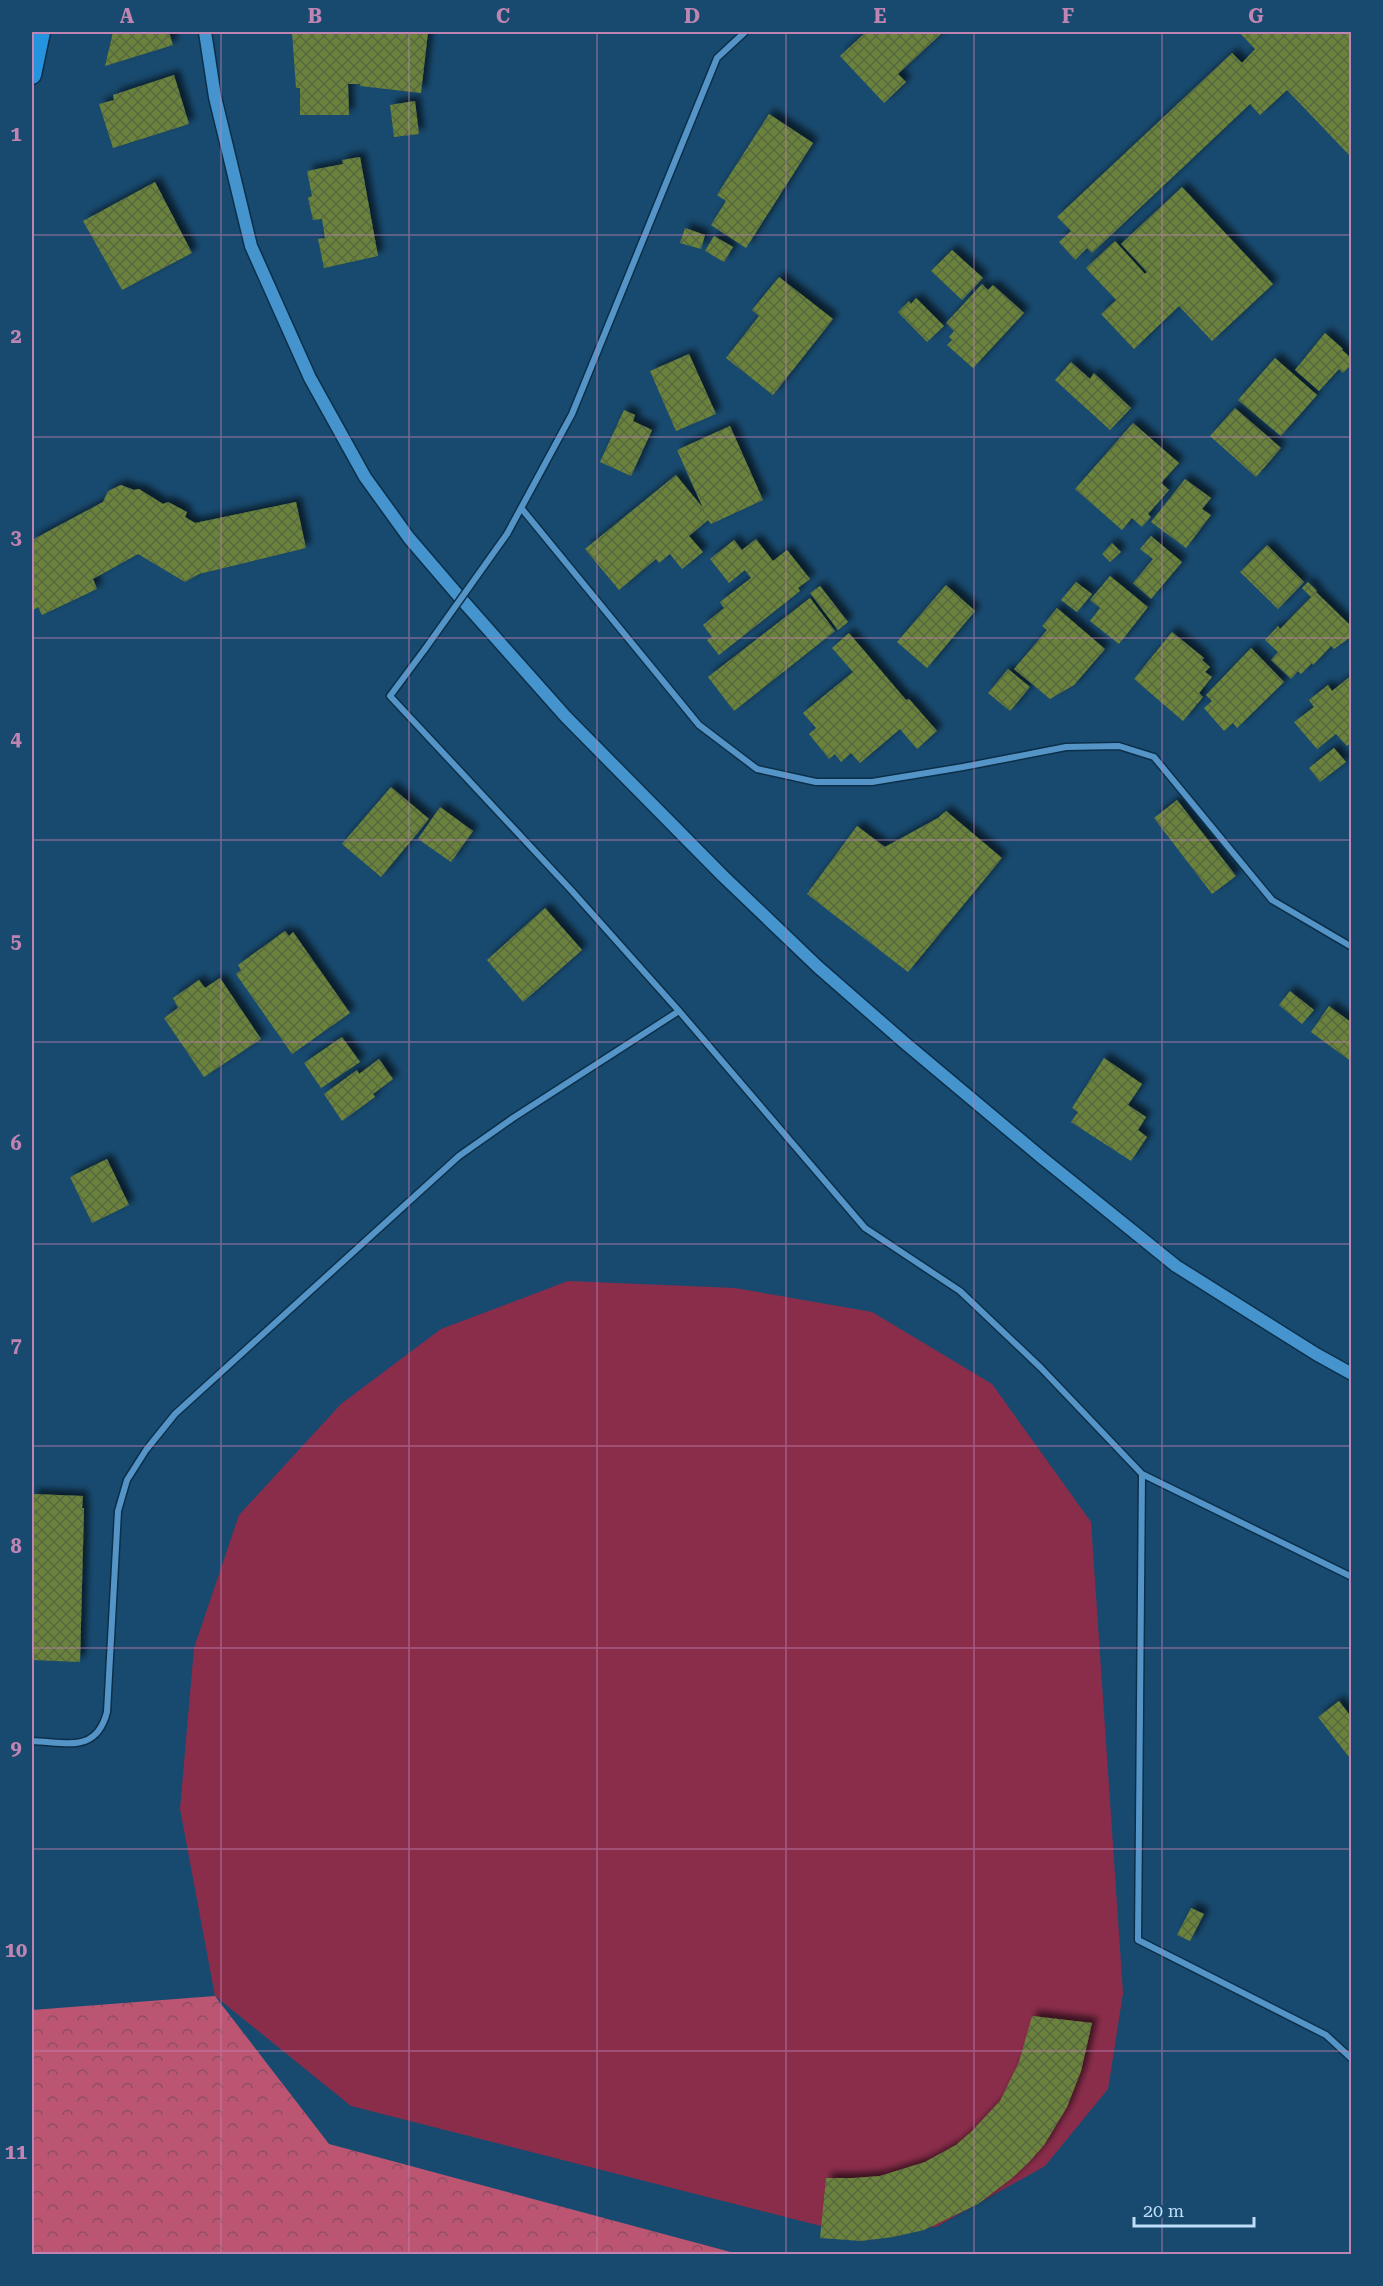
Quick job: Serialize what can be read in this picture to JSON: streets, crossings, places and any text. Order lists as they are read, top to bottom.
{
  "scale_bar": "20 m",
  "grid": {
    "columns": [
      "A",
      "B",
      "C",
      "D",
      "E",
      "F",
      "G"
    ],
    "rows": [
      "1",
      "2",
      "3",
      "4",
      "5",
      "6",
      "7",
      "8",
      "9",
      "10",
      "11"
    ]
  }
}
